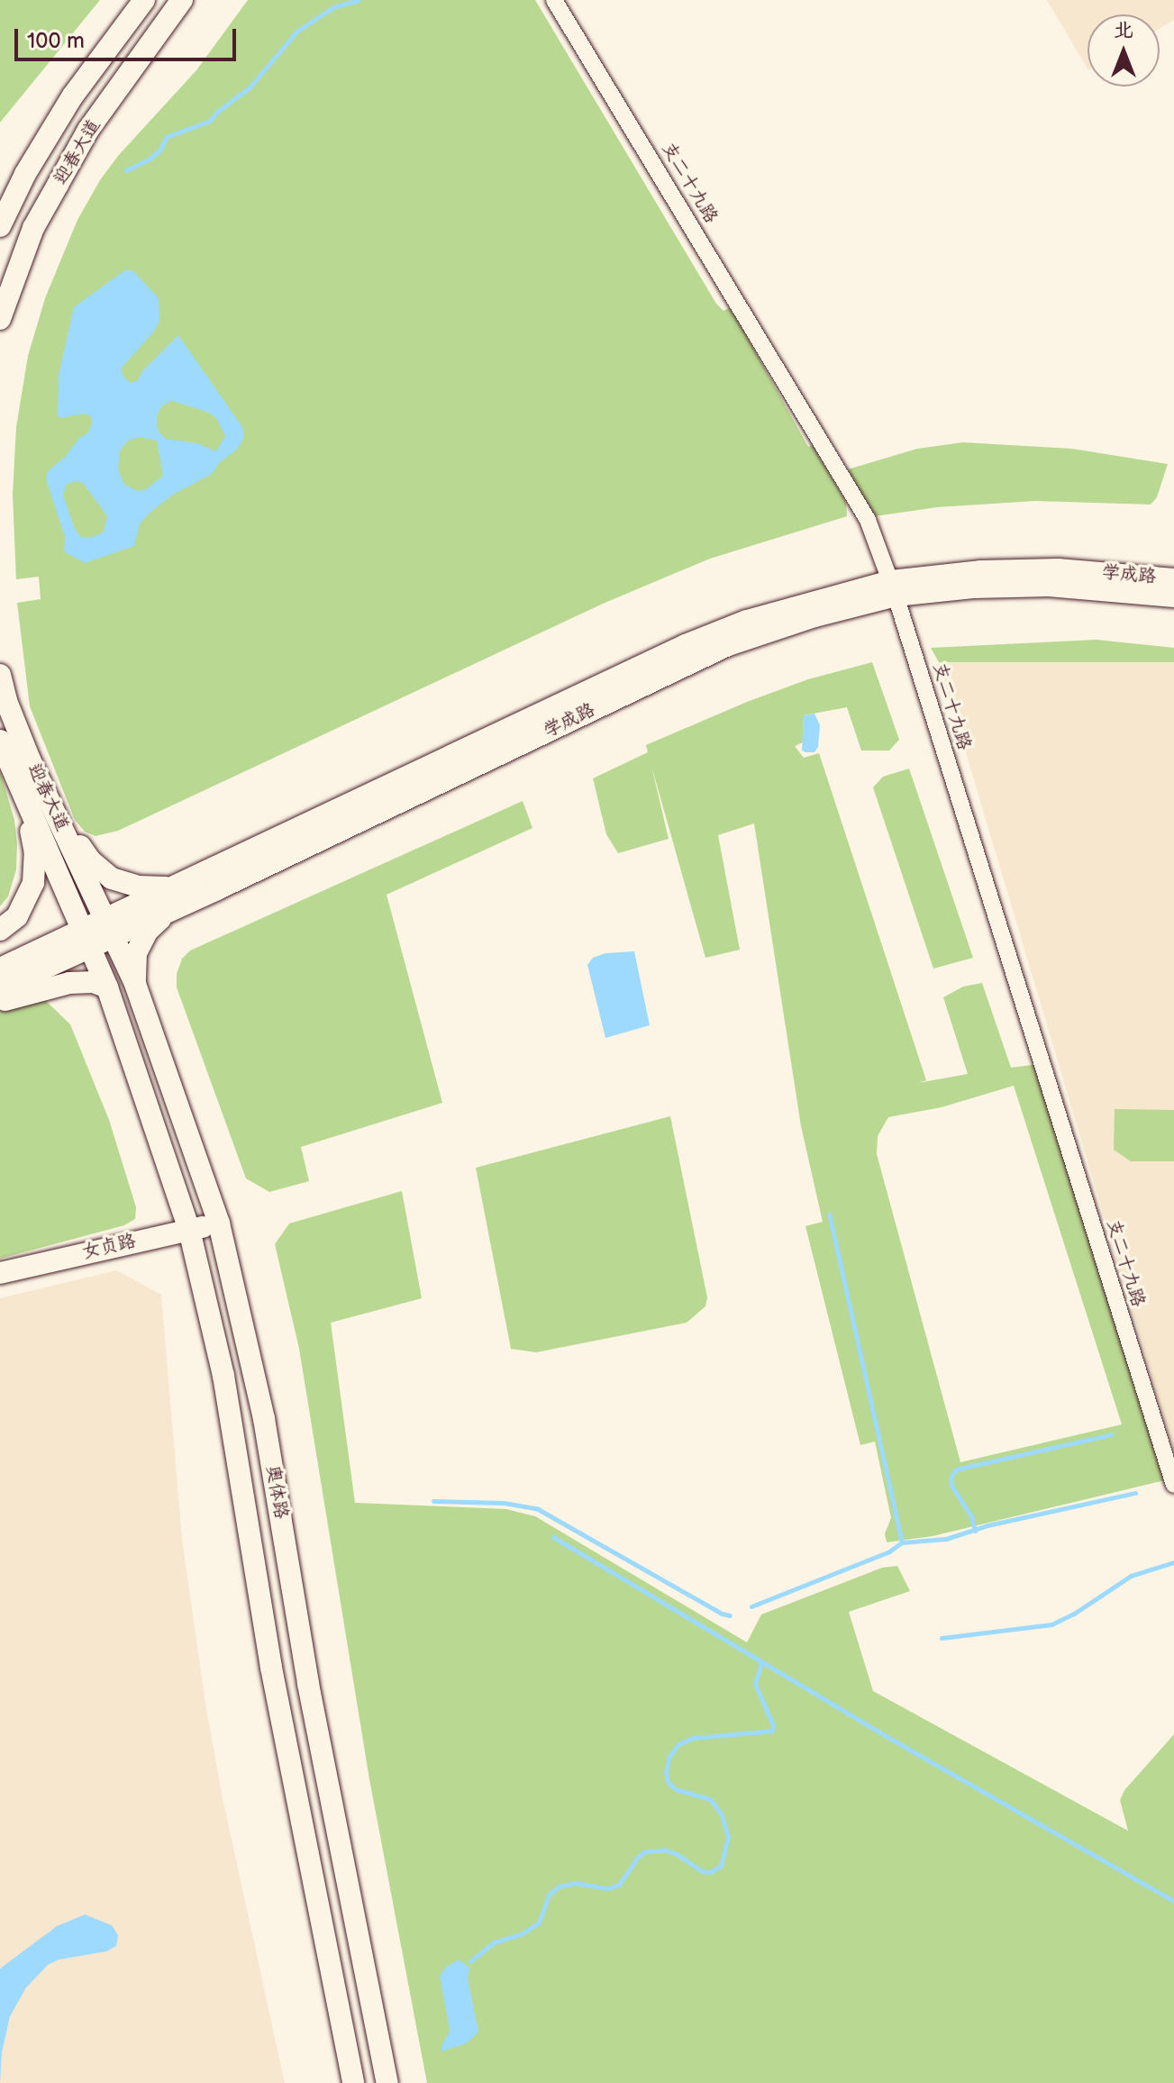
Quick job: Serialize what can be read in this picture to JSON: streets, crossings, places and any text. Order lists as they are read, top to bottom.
{
  "streets": {
    "main road": [
      "迎春大道",
      "学成路",
      "女贞路",
      "奥体路"
    ],
    "street": ["支二十九路"]
  },
  "crossings": [
    ["迎春大道", "学成路"],
    ["迎春大道", "奥体路"],
    ["支二十九路", "学成路"],
    ["学成路", "奥体路"],
    ["女贞路", "奥体路"]
  ],
  "scale_bar": "100 m",
  "north": "top"
}
